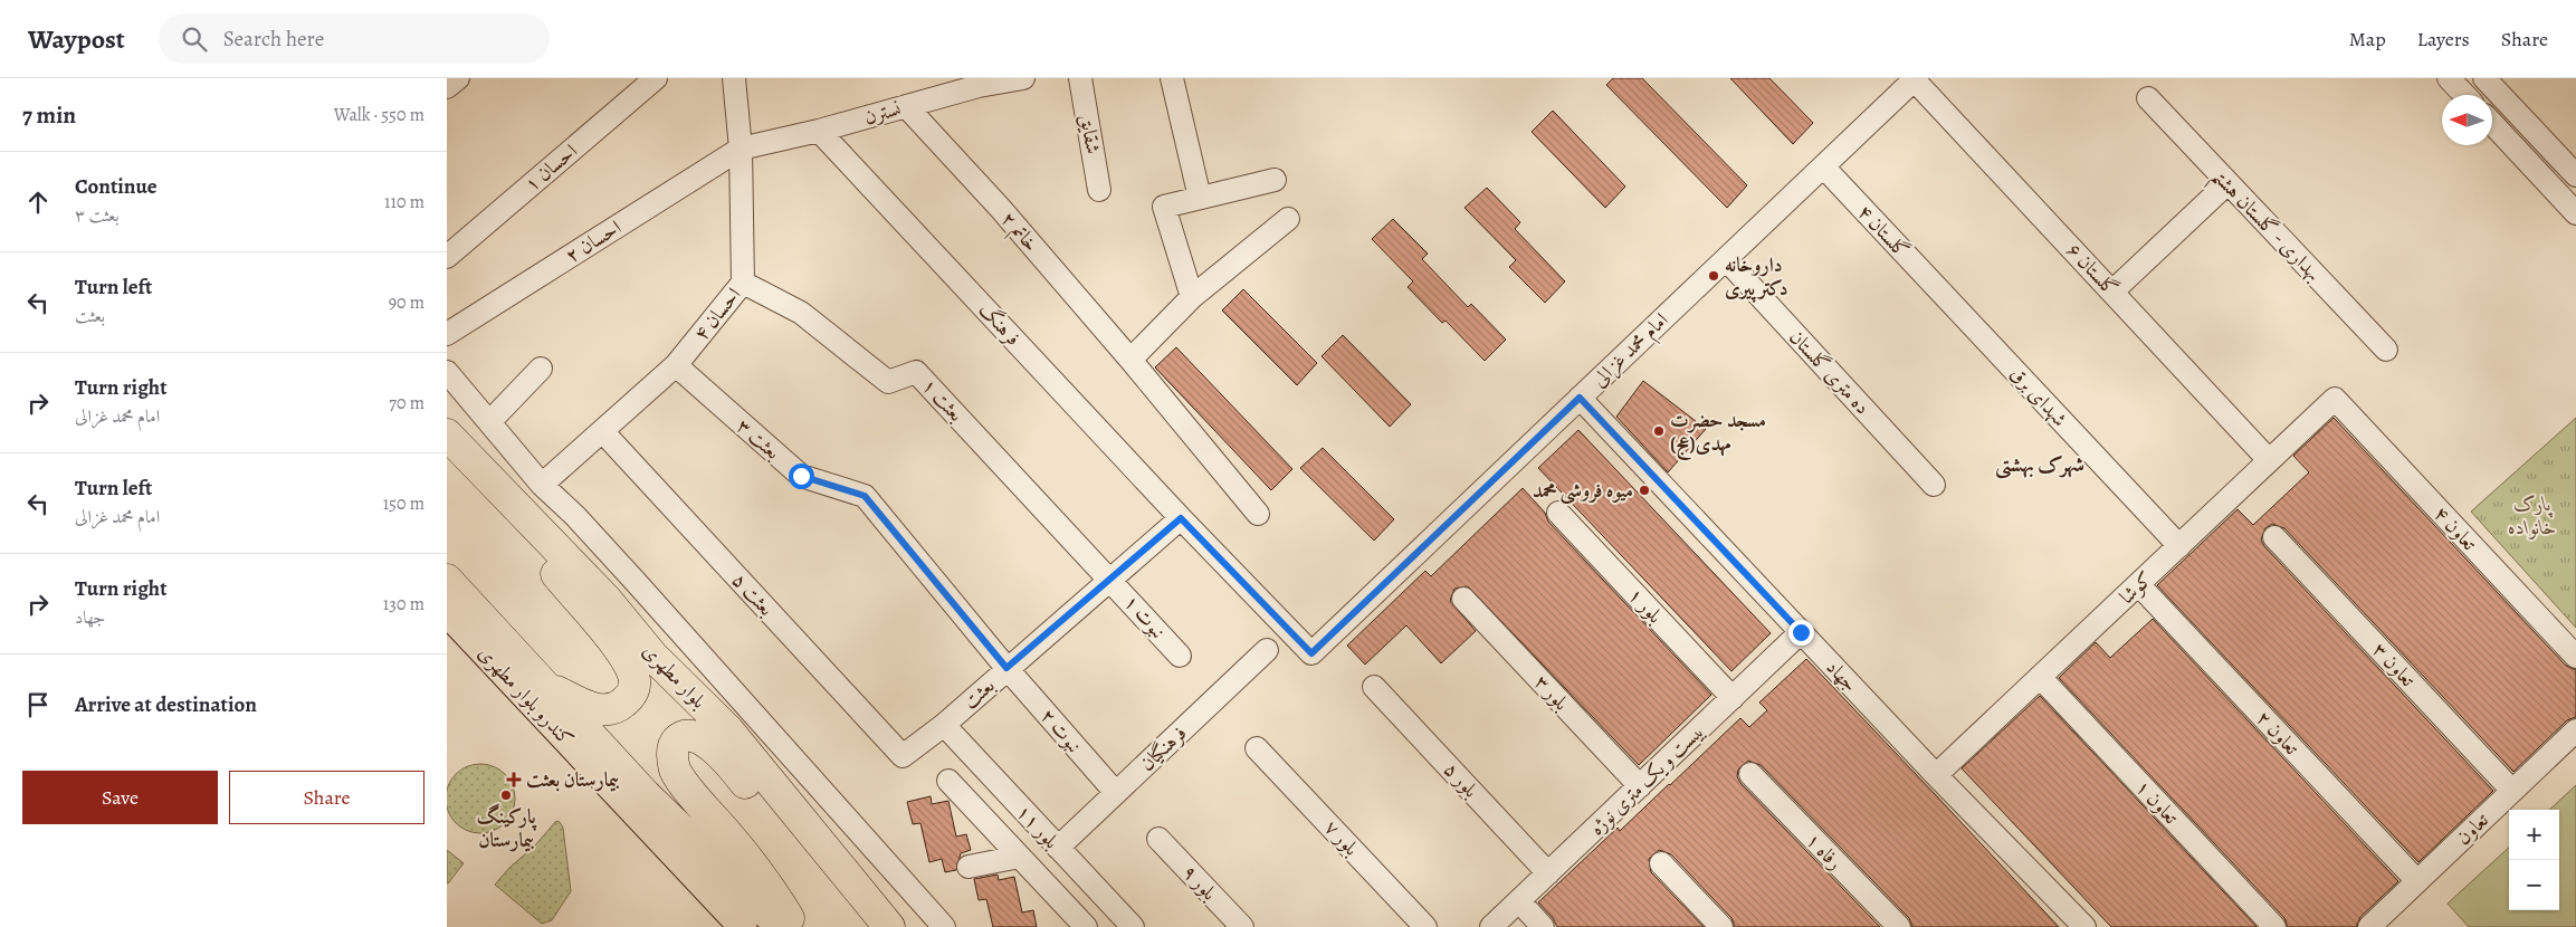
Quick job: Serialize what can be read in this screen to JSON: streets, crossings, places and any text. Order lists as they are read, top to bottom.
{
  "streets": {
    "highway": ["بلوار مطهری"],
    "main road": ["کندرو بلوار مطهری"],
    "street": [
      "نسترن",
      "شقایق",
      "احسان ۱",
      "بهداری - گلستان هشتم",
      "خاتم ۲",
      "گلستان ۴",
      "احسان ۲",
      "گلستان ۶",
      "احسان ۴",
      "فرهنگ",
      "امام محمد غزالی",
      "ده متری گلستان",
      "شهدای برق",
      "بعثت ۱",
      "بعثت ۳",
      "تعاون ۴",
      "کوشا",
      "بعثت ۵",
      "بلور ۱",
      "نبوت ۱",
      "تعاون ۳",
      "جهاد",
      "بلور ۳",
      "بعثت",
      "نبوت ۲",
      "تعاون ۲",
      "فرهنگیان",
      "بلور ۵",
      "بیست و یک متری نوژه",
      "تعاون ۱",
      "بلور ۱۱",
      "تعاون",
      "بلور ۷",
      "رفاه ۱",
      "بلور ۹"
    ]
  },
  "crossings": [
    ["نسترن", "خاتم ۲"],
    ["نسترن", "احسان ۲"],
    ["نسترن", "احسان ۴"],
    ["نسترن", "فرهنگ"],
    ["گلستان ۴", "امام محمد غزالی"],
    ["گلستان ۴", "شهدای برق"],
    ["احسان ۲", "احسان ۴"],
    ["گلستان ۶", "امام محمد غزالی"],
    ["گلستان ۶", "کوشا"],
    ["احسان ۴", "بعثت ۱"],
    ["احسان ۴", "بعثت ۳"],
    ["احسان ۴", "بعثت ۵"],
    ["فرهنگ", "امام محمد غزالی"],
    ["فرهنگ", "بعثت"],
    ["امام محمد غزالی", "ده متری گلستان"],
    ["امام محمد غزالی", "جهاد"],
    ["امام محمد غزالی", "بعثت"],
    ["شهدای برق", "کوشا"],
    ["بعثت ۱", "نبوت ۱"],
    ["بعثت ۱", "بعثت"],
    ["بعثت ۳", "بعثت"],
    ["بعثت ۳", "نبوت ۲"],
    ["تعاون ۴", "کوشا"],
    ["کوشا", "جهاد"],
    ["کوشا", "تعاون ۲"],
    ["کوشا", "تعاون ۱"],
    ["بعثت ۵", "بعثت"],
    ["بلور ۱", "بیست و یک متری نوژه"],
    ["نبوت ۱", "بعثت"],
    ["تعاون ۳", "تعاون"],
    ["جهاد", "بیست و یک متری نوژه"],
    ["بلور ۳", "بیست و یک متری نوژه"],
    ["بعثت", "نبوت ۲"],
    ["بعثت", "بلور ۱۱"],
    ["نبوت ۲", "فرهنگیان"],
    ["تعاون ۲", "تعاون"],
    ["فرهنگیان", "بلور ۱۱"],
    ["بلور ۵", "بیست و یک متری نوژه"]
  ],
  "districts": ["شهرک بهشتی"],
  "parks": ["پارک خانواده"],
  "places": {
    "other": [
      "داروخانه دکتر پیری",
      "مسجد حضرت مهدی(عج)",
      "میوه فروشی محمد",
      "پارکینگ بیمارستان"
    ],
    "health": ["بیمارستان بعثت"]
  },
  "north": "left",
  "page": {
    "header": "Waypost",
    "search": "Search here",
    "nav": ["Map", "Layers", "Share"],
    "heading": ["7 min", "Walk · 550 m"],
    "list": [
      ["Continue", "بعثت ۳", "110 m"],
      ["Turn left", "بعثت", "90 m"],
      ["Turn right", "امام محمد غزالی", "70 m"],
      ["Turn left", "امام محمد غزالی", "150 m"],
      ["Turn right", "جهاد", "130 m"],
      "Arrive at destination"
    ],
    "buttons": ["Save", "Share"],
    "map_buttons": ["+", "−"]
  }
}
